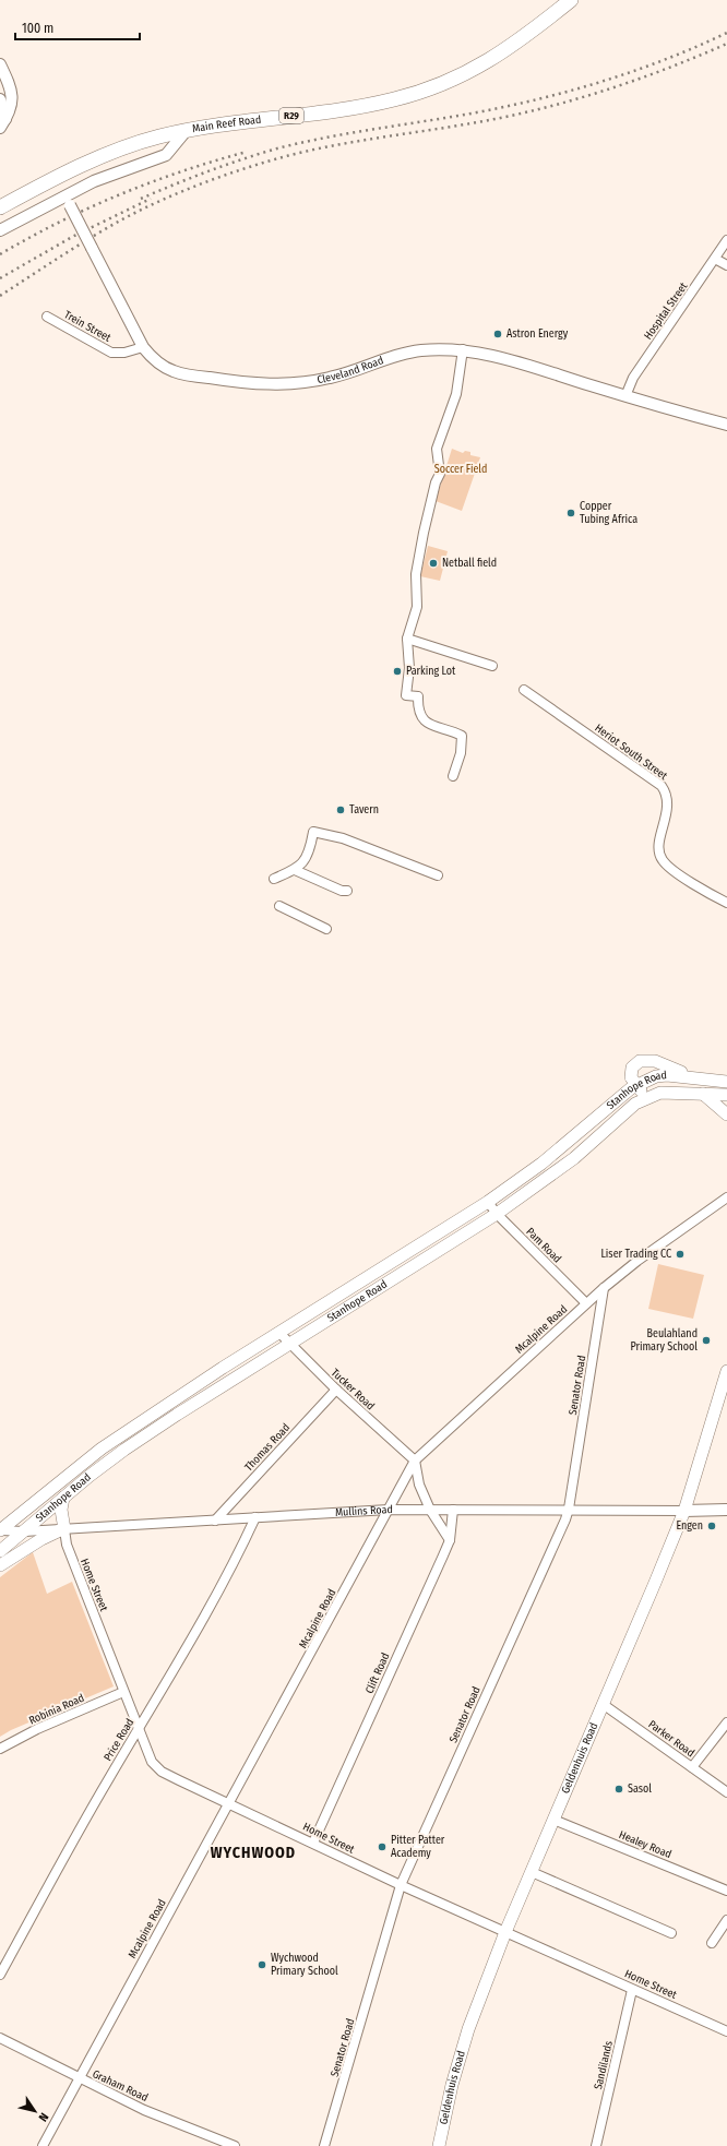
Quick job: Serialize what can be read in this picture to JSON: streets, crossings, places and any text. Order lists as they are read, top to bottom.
{
  "streets": {
    "main road": [
      "R29",
      "Main Reef Road",
      "Stanhope Road",
      "Geldenhuis Road"
    ],
    "street": [
      "Hospital Street",
      "Trein Street",
      "Cleveland Road",
      "Heriot South Street",
      "Pam Road",
      "Mcalpine Road",
      "Senator Road",
      "Tucker Road",
      "Thomas Road",
      "Mullins Road",
      "Home Street",
      "Clift Road",
      "Robinia Road",
      "Parker Road",
      "Price Road",
      "Healey Road",
      "Sandilands",
      "Graham Road"
    ]
  },
  "crossings": [
    ["Hospital Street", "Cleveland Road"],
    ["Trein Street", "Cleveland Road"],
    ["Stanhope Road", "Pam Road"],
    ["Stanhope Road", "Tucker Road"],
    ["Stanhope Road", "Mullins Road"],
    ["Pam Road", "Mcalpine Road"],
    ["Mcalpine Road", "Senator Road"],
    ["Mcalpine Road", "Tucker Road"],
    ["Mcalpine Road", "Mullins Road"],
    ["Mcalpine Road", "Home Street"],
    ["Mcalpine Road", "Graham Road"],
    ["Senator Road", "Mullins Road"],
    ["Senator Road", "Home Street"],
    ["Tucker Road", "Thomas Road"],
    ["Thomas Road", "Mullins Road"],
    ["Mullins Road", "Home Street"],
    ["Mullins Road", "Clift Road"],
    ["Mullins Road", "Price Road"],
    ["Mullins Road", "Geldenhuis Road"],
    ["Home Street", "Clift Road"],
    ["Home Street", "Robinia Road"],
    ["Home Street", "Price Road"],
    ["Home Street", "Geldenhuis Road"],
    ["Home Street", "Sandilands"],
    ["Parker Road", "Geldenhuis Road"],
    ["Geldenhuis Road", "Healey Road"]
  ],
  "districts": ["WYCHWOOD"],
  "parks": ["Soccer Field"],
  "places": [
    "Astron Energy",
    "Copper Tubing Africa",
    "Netball field",
    "Parking Lot",
    "Tavern",
    "Liser Trading CC",
    "Beulahland Primary School",
    "Engen",
    "Sasol",
    "Pitter Patter Academy",
    "Wychwood Primary School"
  ],
  "scale_bar": "100 m",
  "north": "bottom right"
}
